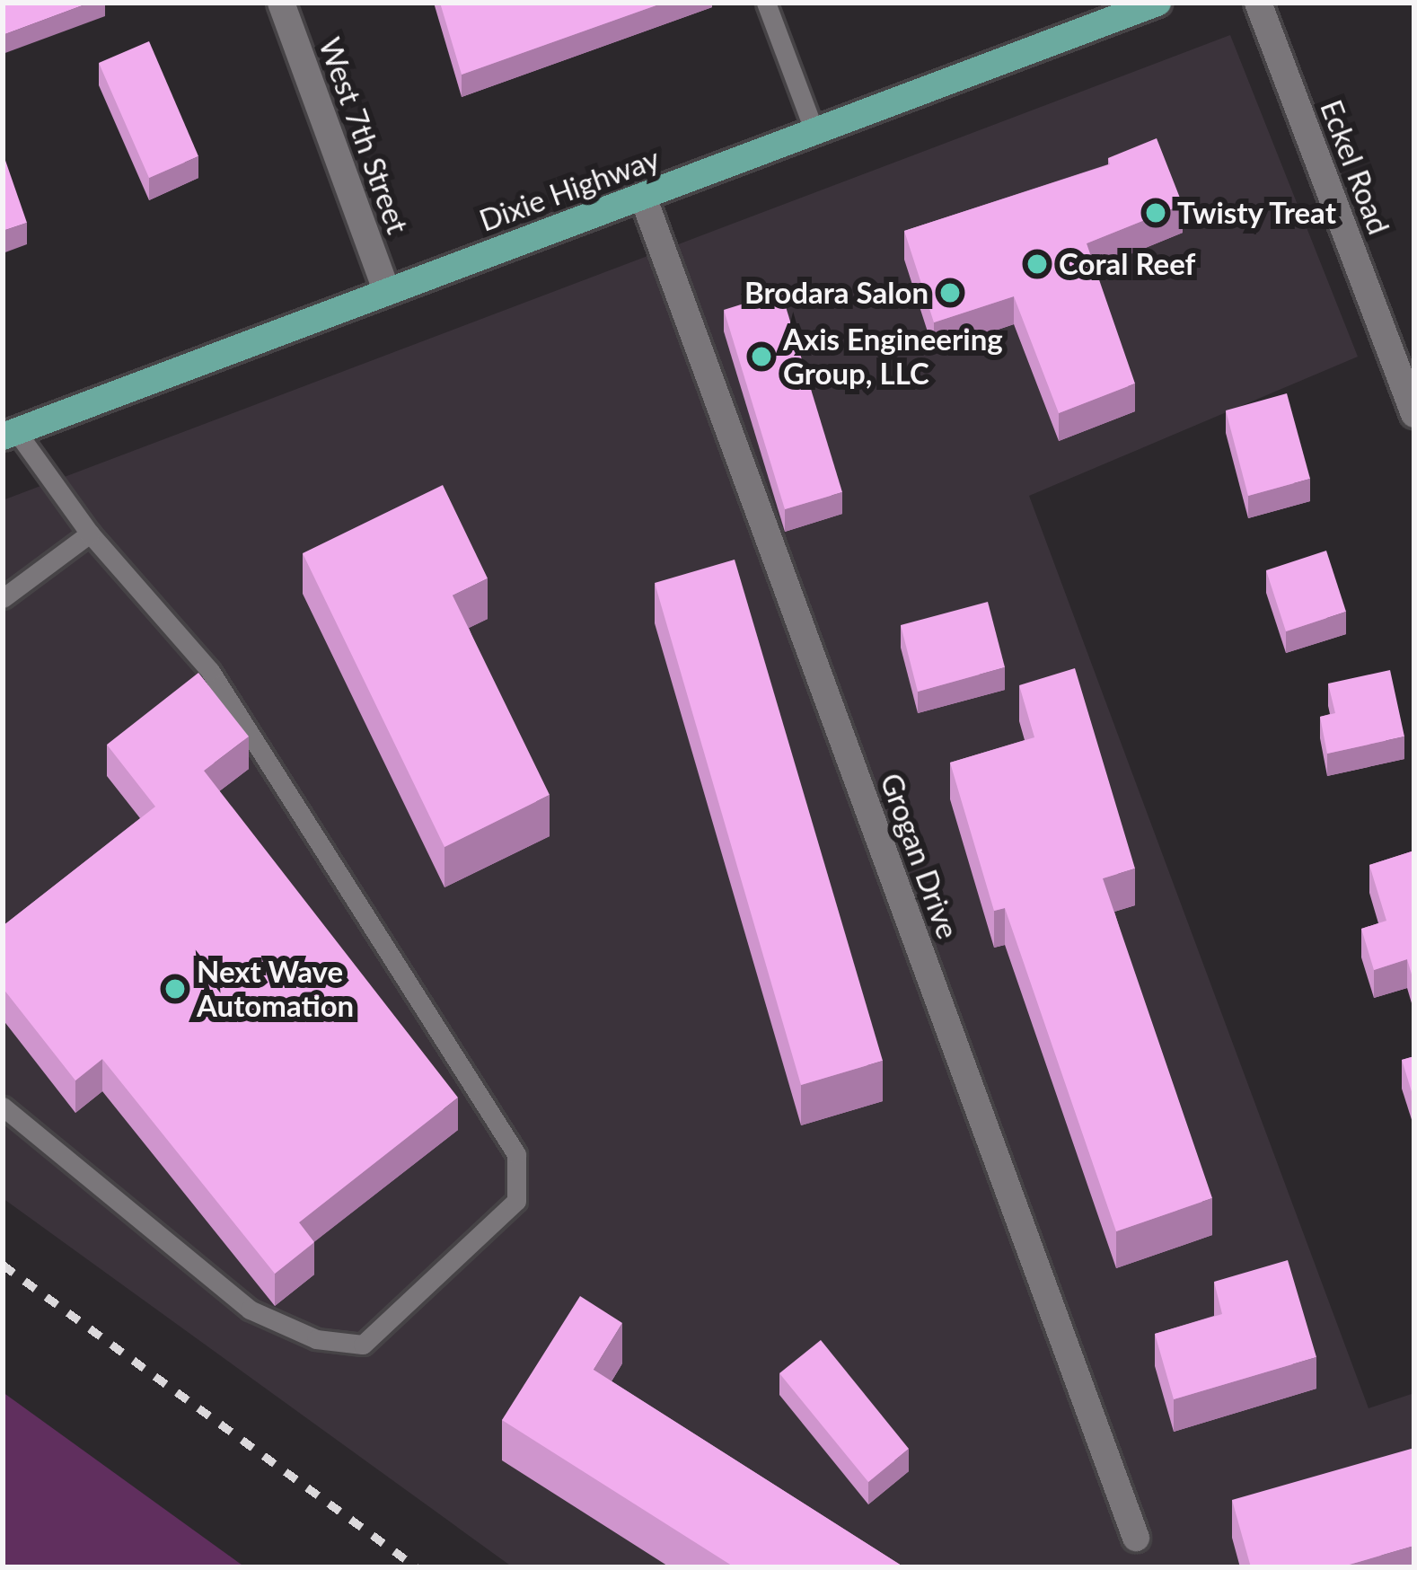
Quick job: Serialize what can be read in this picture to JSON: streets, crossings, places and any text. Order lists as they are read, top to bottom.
{
  "streets": {
    "main road": ["Dixie Highway"],
    "street": ["West 7th Street", "Eckel Road", "Grogan Drive"]
  },
  "crossings": [
    ["West 7th Street", "Dixie Highway"],
    ["Dixie Highway", "Grogan Drive"]
  ],
  "places": [
    "Twisty Treat",
    "Coral Reef",
    "Brodara Salon",
    "Axis Engineering Group, LLC",
    "Next Wave Automation"
  ]
}
